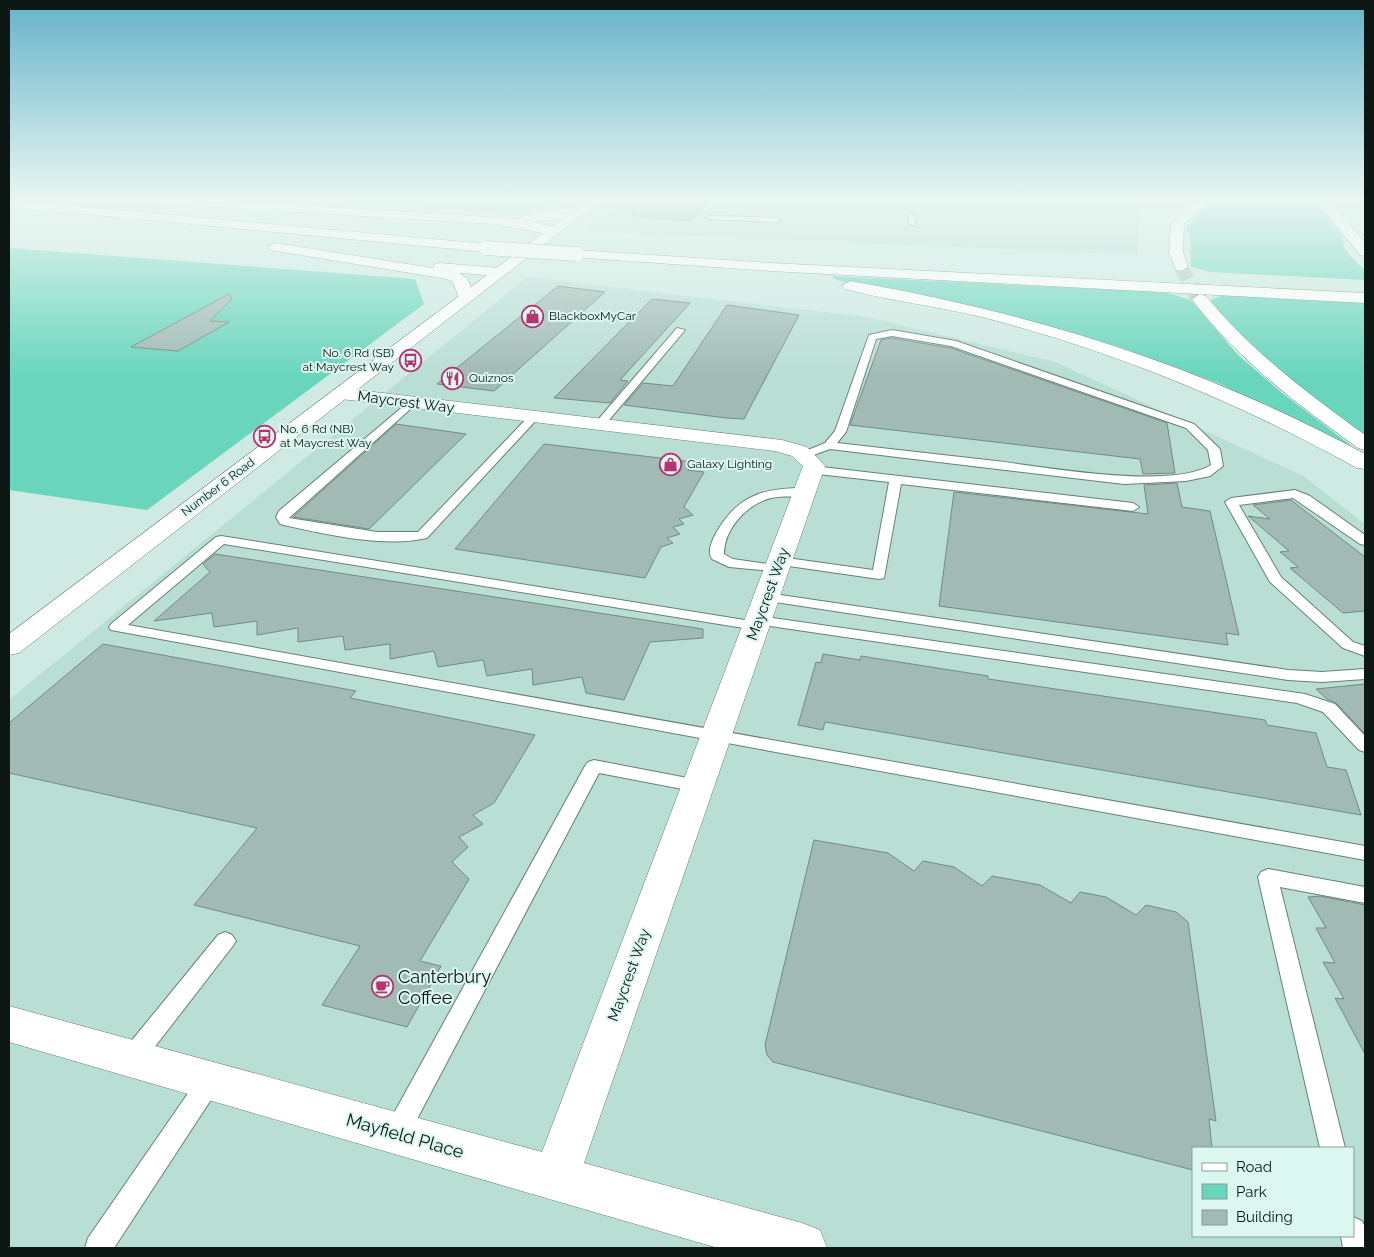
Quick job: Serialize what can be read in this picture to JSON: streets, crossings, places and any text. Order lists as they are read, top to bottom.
{
  "streets": {
    "main road": ["Maycrest Way", "Number 6 Road", "Mayfield Place"]
  },
  "crossings": [
    ["Maycrest Way", "Number 6 Road"],
    ["Maycrest Way", "Mayfield Place"]
  ],
  "places": {
    "shop": ["BlackboxMyCar", "Galaxy Lighting"],
    "bus stop": ["No. 6 Rd (SB) at Maycrest Way", "No. 6 Rd (NB) at Maycrest Way"],
    "restaurant": ["Quiznos"],
    "cafe": ["Canterbury Coffee"]
  },
  "legend": ["Road", "Park", "Building"]
}
